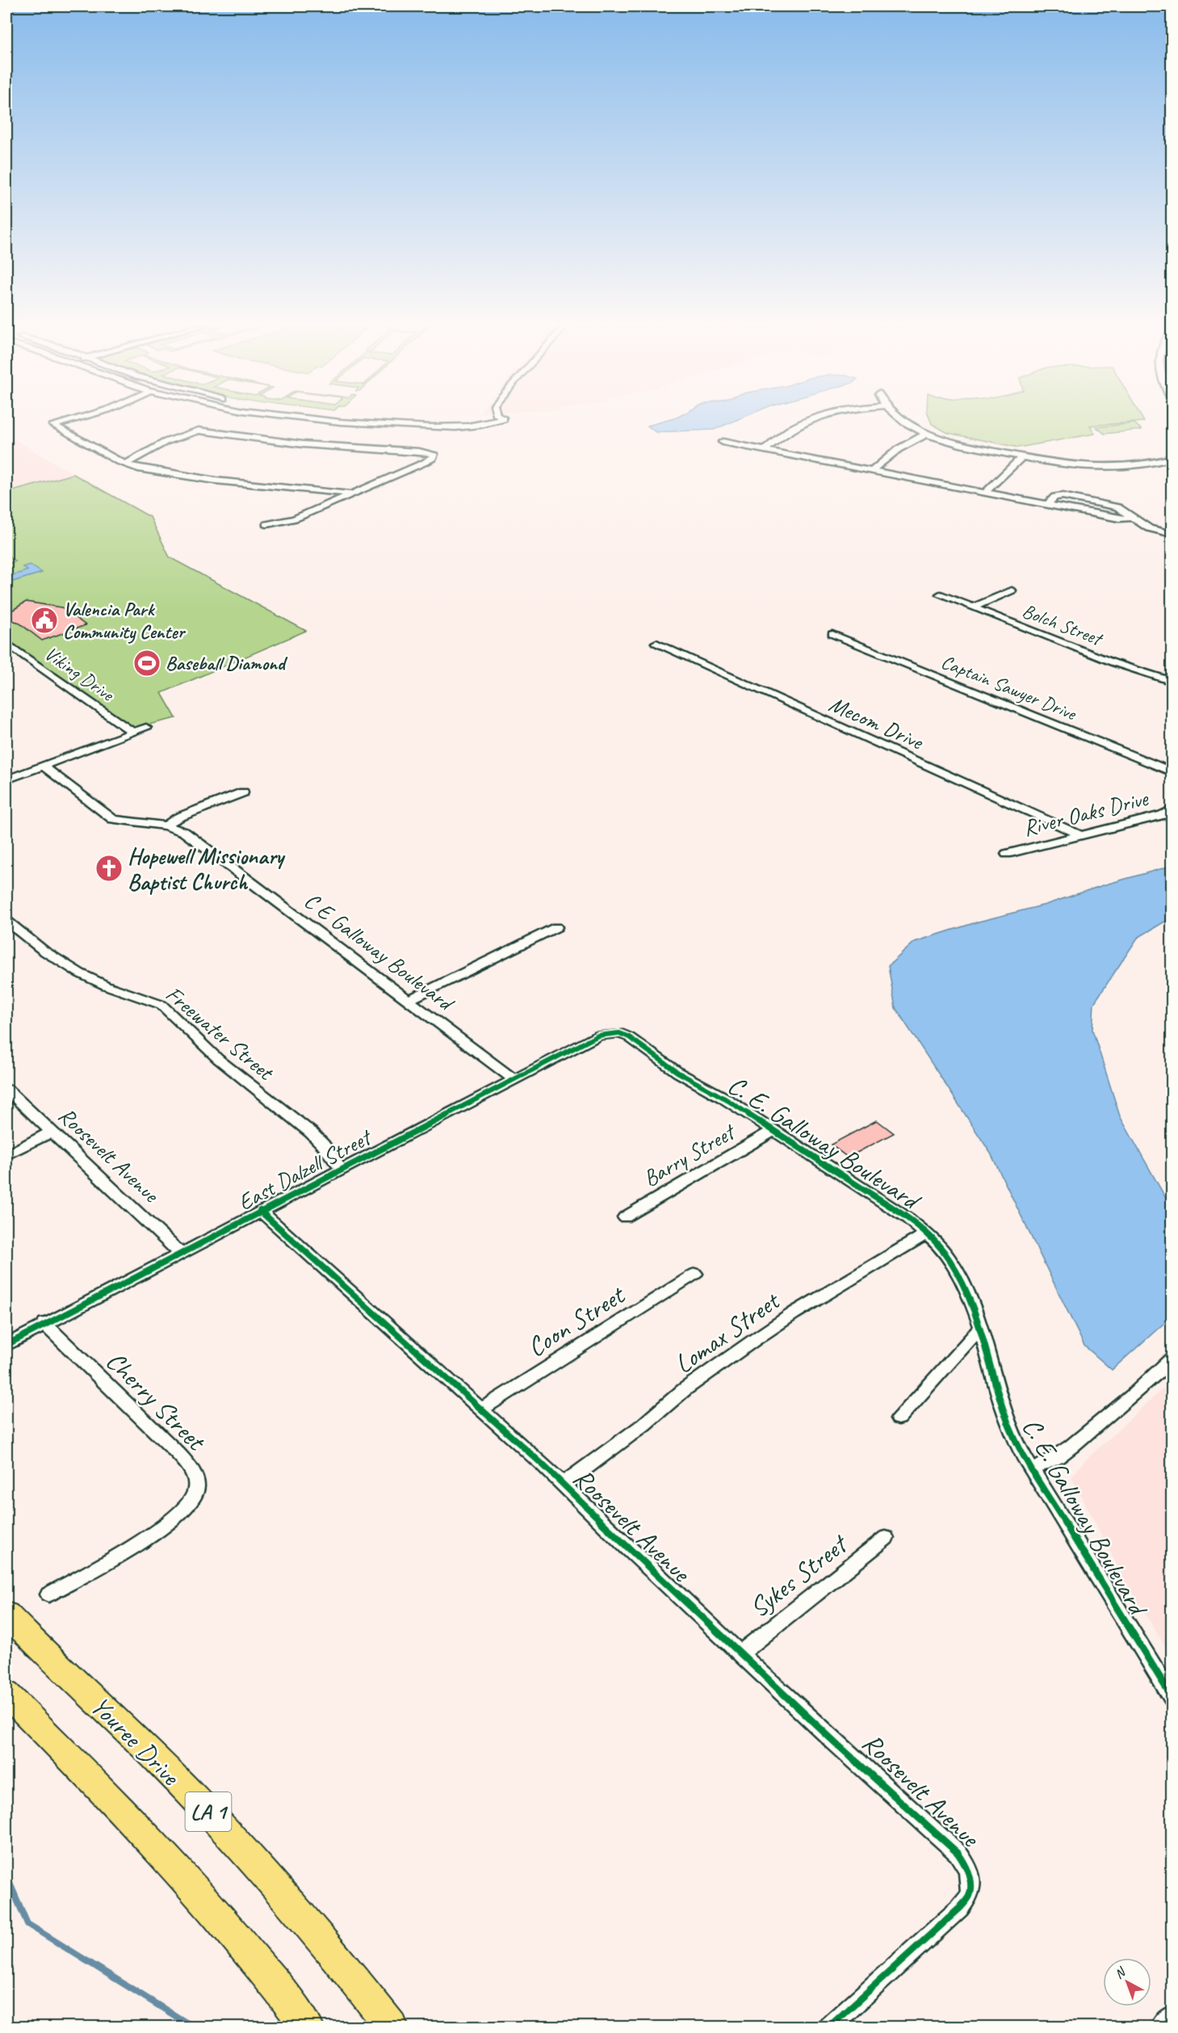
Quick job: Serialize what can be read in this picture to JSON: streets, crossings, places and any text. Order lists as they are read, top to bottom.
{
  "streets": {
    "main road": ["Youree Drive", "LA 1"],
    "street": [
      "Bolch Street",
      "Viking Drive",
      "Captain Sawyer Drive",
      "Mecom Drive",
      "River Oaks Drive",
      "C E Galloway Boulevard",
      "Freewater Street",
      "C. E. Galloway Boulevard",
      "Roosevelt Avenue",
      "Barry Street",
      "East Dalzell Street",
      "Coon Street",
      "Lomax Street",
      "Cherry Street",
      "Sykes Street"
    ]
  },
  "crossings": [
    ["Mecom Drive", "River Oaks Drive"],
    ["C E Galloway Boulevard", "East Dalzell Street"],
    ["Freewater Street", "East Dalzell Street"],
    ["C. E. Galloway Boulevard", "Barry Street"],
    ["C. E. Galloway Boulevard", "East Dalzell Street"],
    ["C. E. Galloway Boulevard", "Lomax Street"],
    ["Roosevelt Avenue", "East Dalzell Street"],
    ["Roosevelt Avenue", "Coon Street"],
    ["Roosevelt Avenue", "Lomax Street"],
    ["Roosevelt Avenue", "Sykes Street"],
    ["East Dalzell Street", "Cherry Street"]
  ],
  "places": {
    "public building": ["Valencia Park Community Center"],
    "sports": ["Baseball Diamond"],
    "church": ["Hopewell Missionary Baptist Church"]
  },
  "north": "top left"
}
